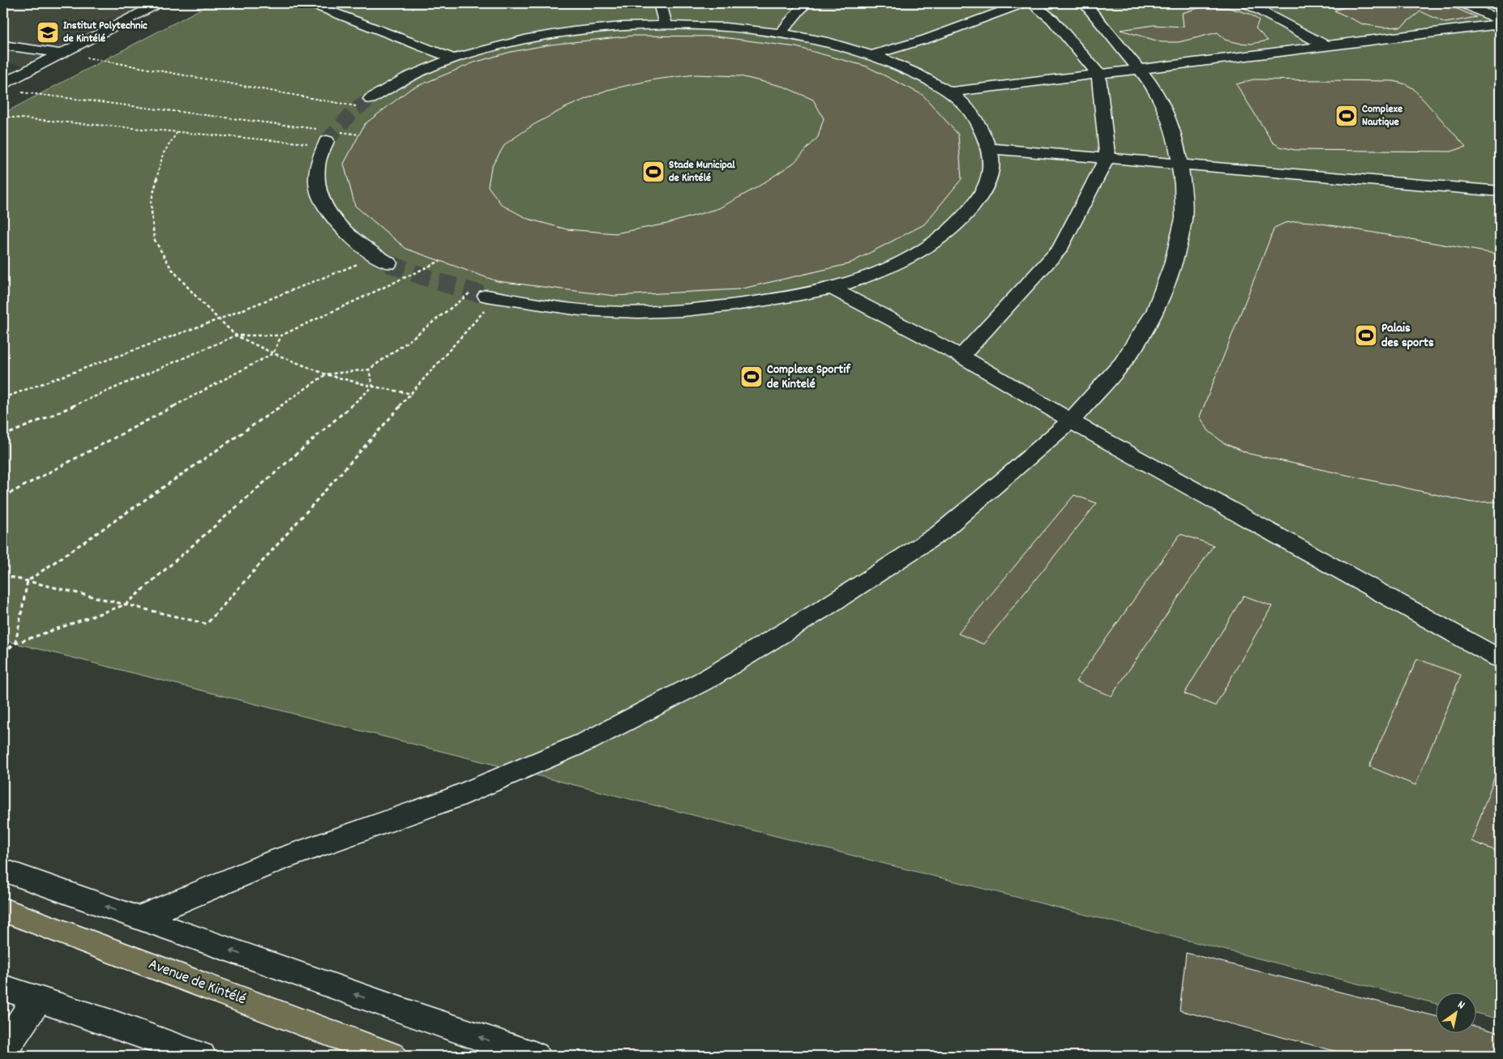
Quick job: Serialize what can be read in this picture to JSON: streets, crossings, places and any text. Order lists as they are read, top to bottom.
{
  "streets": {
    "main road": ["Avenue de Kintélé"]
  },
  "places": {
    "school or university": ["Institut Polytechnic de Kintélé"],
    "sports": [
      "Complexe Nautique",
      "Stade Municipal de Kintélé",
      "Palais des sports",
      "Complexe Sportif de Kintelé"
    ]
  },
  "north": "top right"
}
